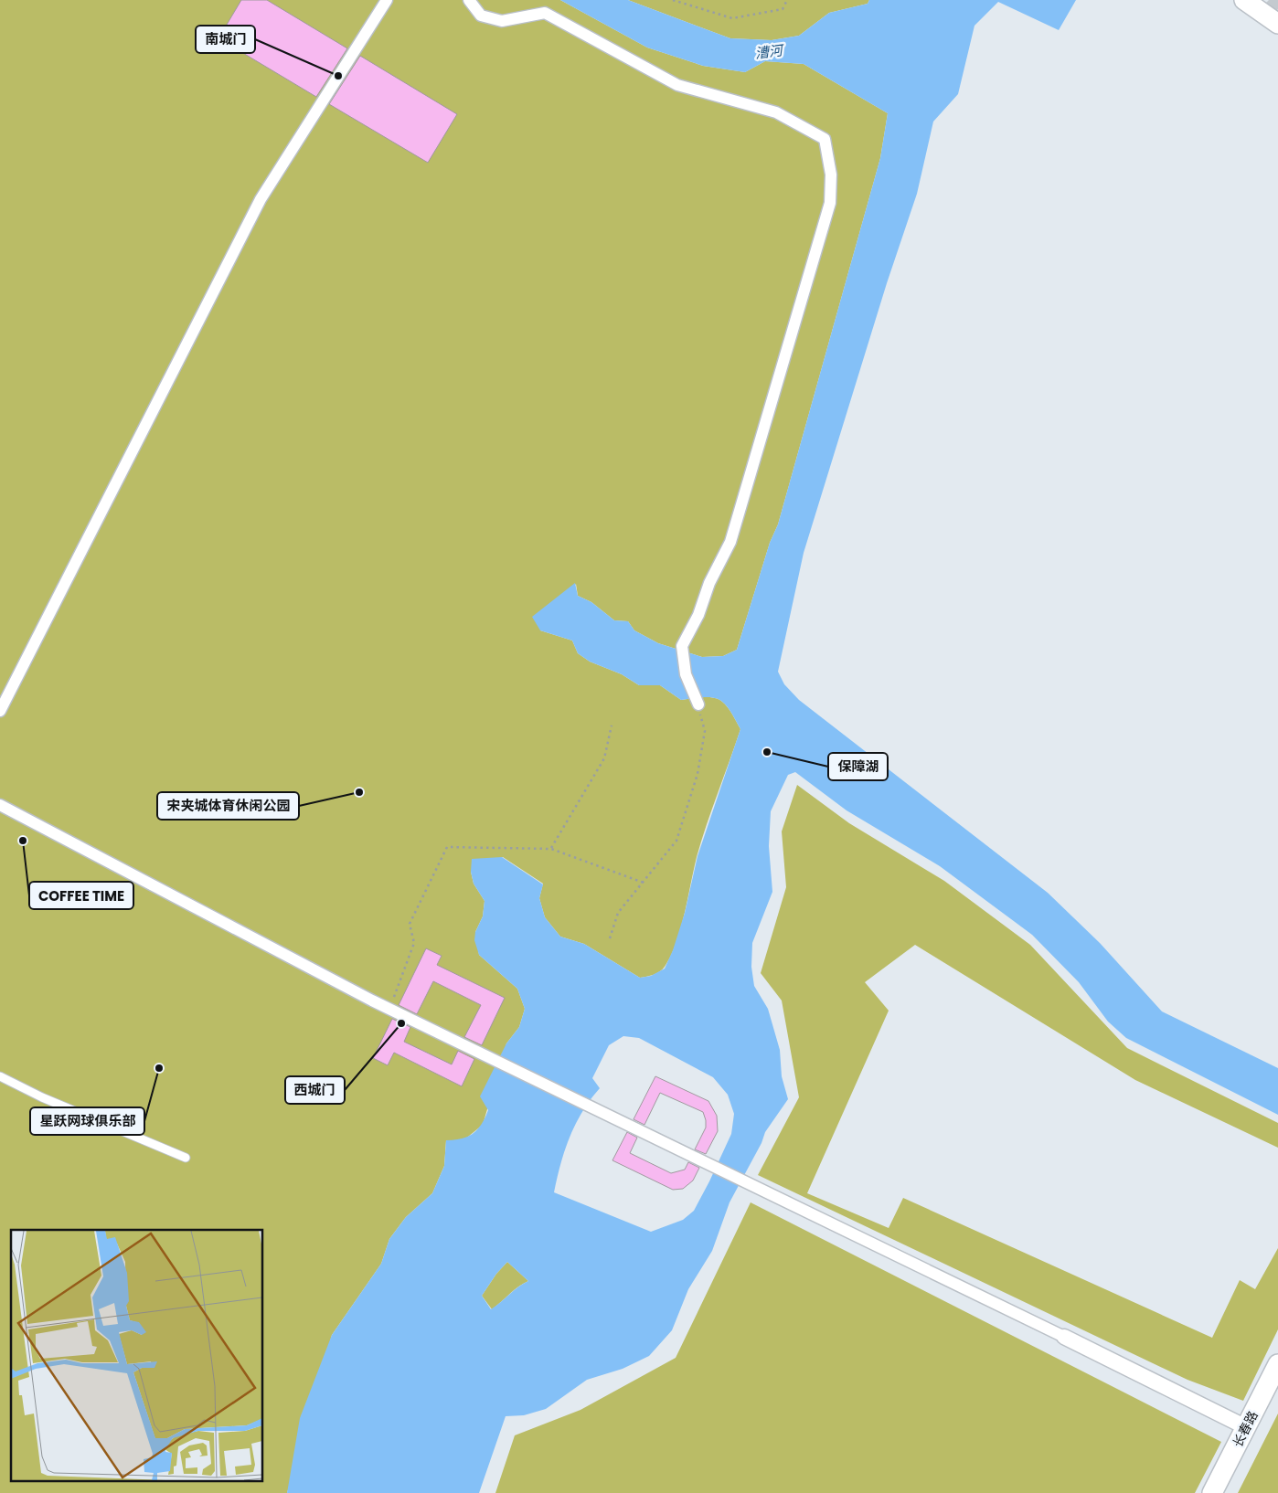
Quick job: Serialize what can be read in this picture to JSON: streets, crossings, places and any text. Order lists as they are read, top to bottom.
{
  "streets": {
    "street": ["长春路"]
  },
  "water": ["漕河"],
  "places": [
    "南城门",
    "保障湖",
    "宋夹城体育休闲公园",
    "COFFEE TIME",
    "西城门",
    "星跃网球俱乐部"
  ]
}
